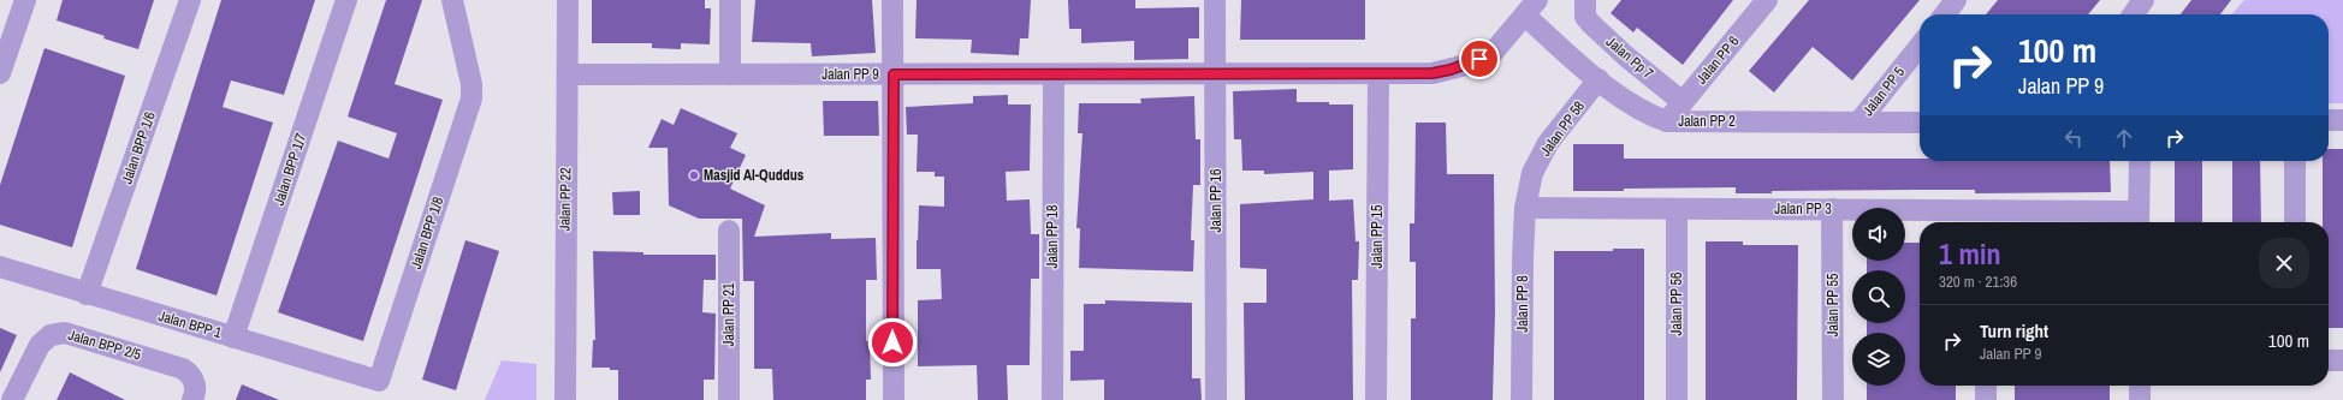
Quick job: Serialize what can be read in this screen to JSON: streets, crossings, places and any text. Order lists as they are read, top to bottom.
{
  "streets": {
    "street": [
      "Jalan Pp 7",
      "Jalan PP 6",
      "Jalan PP 9",
      "Jalan PP 5",
      "Jalan PP 2",
      "Jalan PP 58",
      "Jalan BPP 1/6",
      "Jalan BPP 1/7",
      "Jalan PP 22",
      "Jalan PP 16",
      "Jalan PP 3",
      "Jalan BPP 1/8",
      "Jalan PP 18",
      "Jalan PP 15",
      "Jalan PP 8",
      "Jalan PP 56",
      "Jalan PP 55",
      "Jalan PP 21",
      "Jalan BPP 1",
      "Jalan BPP 2/5"
    ]
  },
  "crossings": [
    ["Jalan Pp 7", "Jalan PP 6"],
    ["Jalan PP 6", "Jalan PP 2"],
    ["Jalan PP 9", "Jalan PP 2"],
    ["Jalan PP 9", "Jalan PP 22"],
    ["Jalan PP 9", "Jalan PP 16"],
    ["Jalan PP 9", "Jalan PP 18"],
    ["Jalan PP 9", "Jalan PP 15"],
    ["Jalan PP 5", "Jalan PP 2"],
    ["Jalan PP 2", "Jalan PP 58"],
    ["Jalan PP 58", "Jalan PP 3"],
    ["Jalan PP 58", "Jalan PP 8"],
    ["Jalan BPP 1/6", "Jalan BPP 1"],
    ["Jalan BPP 1/7", "Jalan BPP 1"],
    ["Jalan PP 3", "Jalan PP 8"],
    ["Jalan PP 3", "Jalan PP 56"],
    ["Jalan PP 3", "Jalan PP 55"],
    ["Jalan BPP 1/8", "Jalan BPP 1"]
  ],
  "places": ["Masjid Al-Quddus"],
  "page": {
    "turn": ["100 m", "Jalan PP 9"],
    "heading": ["1 min", "320 m · 21:36"],
    "list": [
      {
        "name": "Turn right",
        "note": "Jalan PP 9",
        "value": "100 m"
      }
    ]
  }
}
